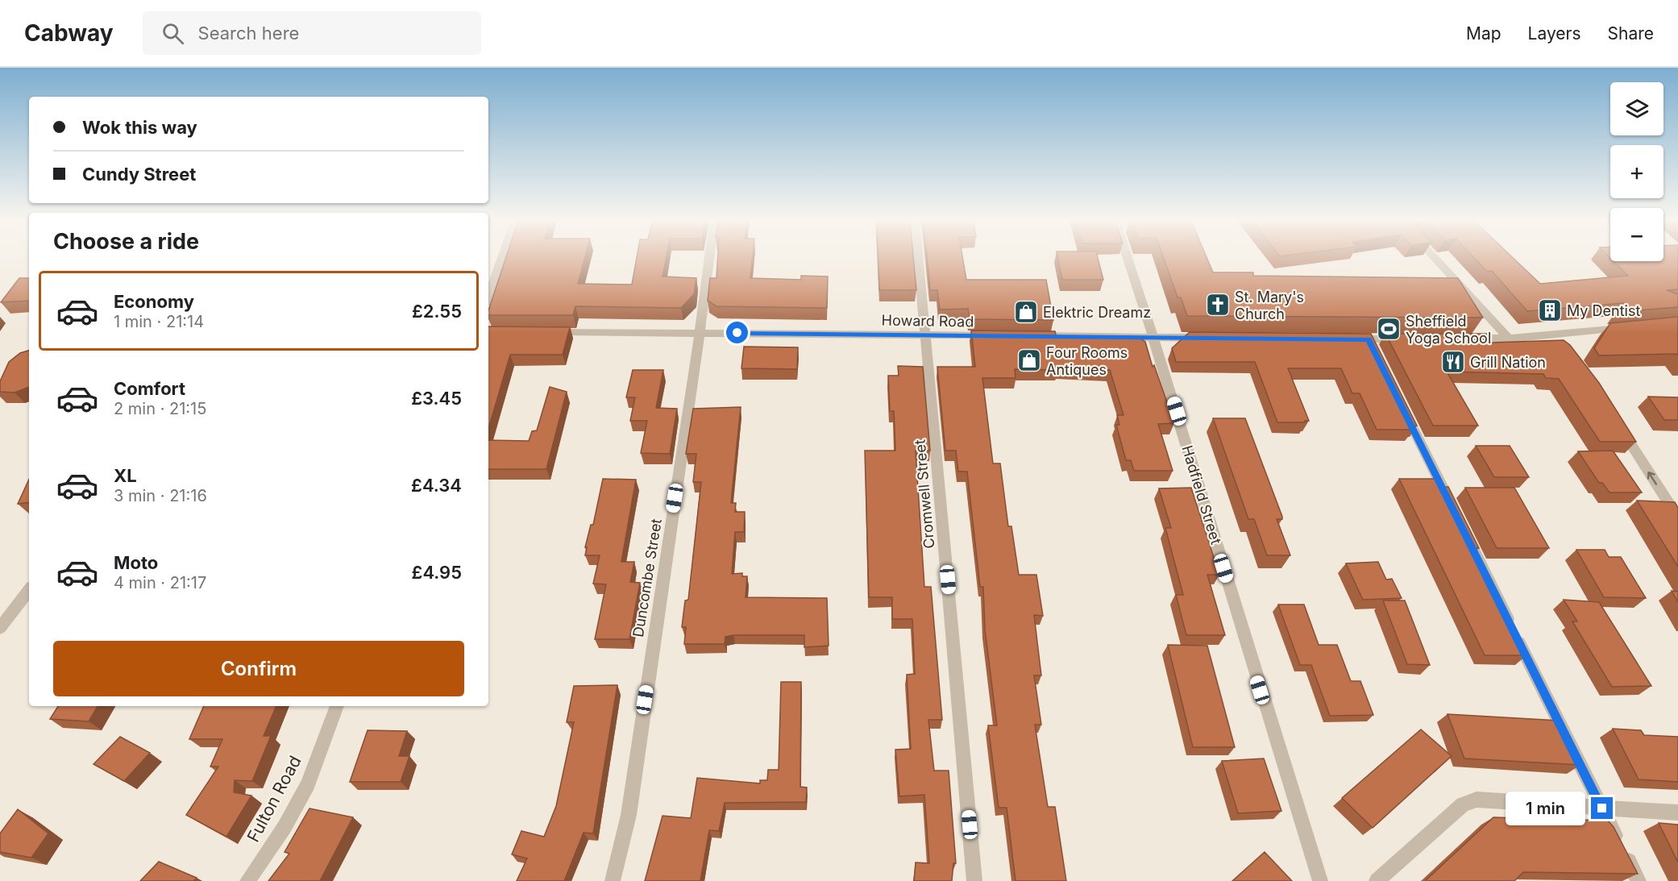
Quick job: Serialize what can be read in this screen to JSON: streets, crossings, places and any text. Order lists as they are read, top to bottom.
{
  "streets": {
    "street": [
      "Howard Road",
      "Cromwell Street",
      "Hadfield Street",
      "Duncombe Street",
      "Fulton Road"
    ]
  },
  "crossings": [
    ["Howard Road", "Cromwell Street"],
    ["Howard Road", "Duncombe Street"]
  ],
  "places": {
    "church": ["St. Mary's Church"],
    "building": ["My Dentist"],
    "shop": ["Elektric Dreamz", "Four Rooms Antiques"],
    "sports": ["Sheffield Yoga School"],
    "restaurant": ["Grill Nation"]
  },
  "page": {
    "header": "Cabway",
    "search": "Search here",
    "nav": ["Map", "Layers", "Share"],
    "map_buttons": ["+", "−"],
    "banner": ["Wok this way", "Cundy Street"],
    "heading": "Choose a ride",
    "list": [
      {
        "name": "Economy",
        "note": "1 min · 21:14",
        "value": "£2.55"
      },
      {
        "name": "Comfort",
        "note": "2 min · 21:15",
        "value": "£3.45"
      },
      {
        "name": "XL",
        "note": "3 min · 21:16",
        "value": "£4.34"
      },
      {
        "name": "Moto",
        "note": "4 min · 21:17",
        "value": "£4.95"
      }
    ],
    "buttons": "Confirm",
    "bubble": "1 min"
  }
}
